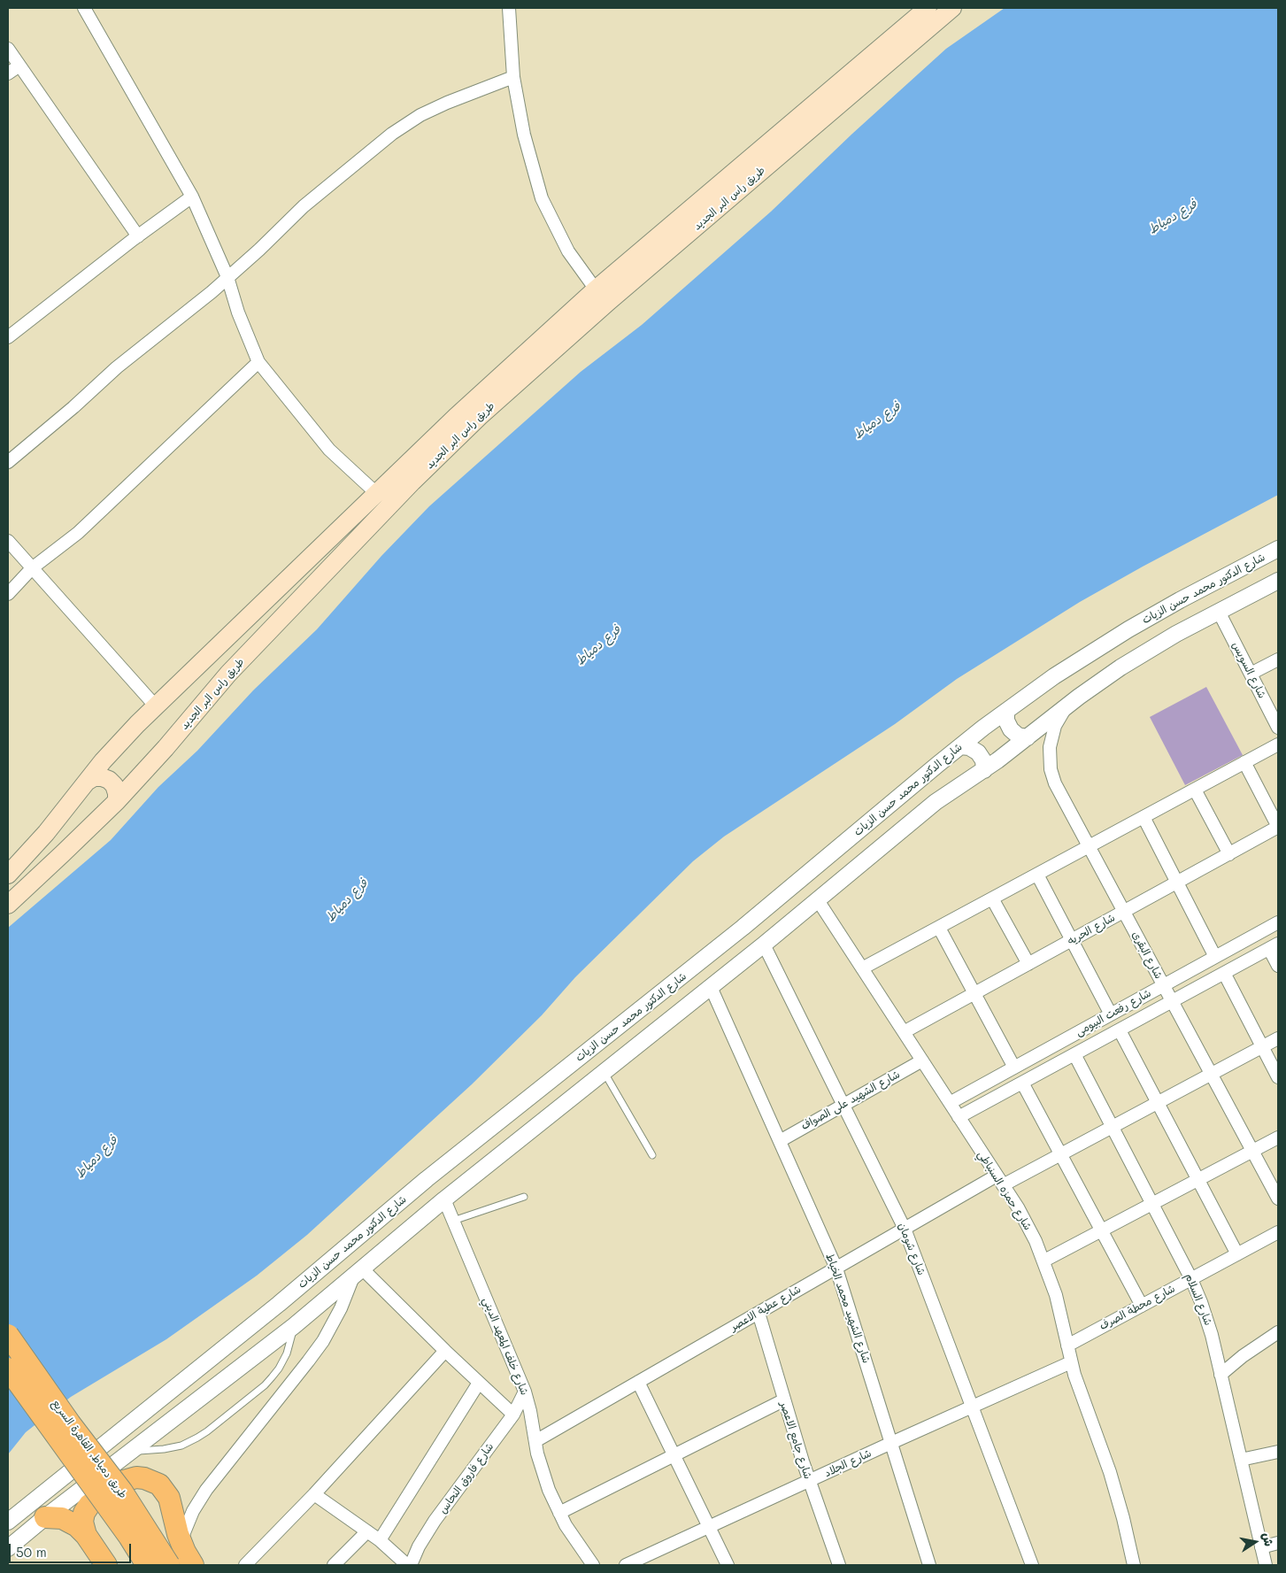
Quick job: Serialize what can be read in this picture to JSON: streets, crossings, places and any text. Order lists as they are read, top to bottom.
{
  "streets": {
    "highway": ["طريق دمياط, القاهرة السريع"],
    "main road": ["طريق راس البر الجديد"],
    "street": [
      "شارع الدكتور محمد حسن الزيات",
      "شارع السويس",
      "شارع الحريه",
      "شارع البقرى",
      "شارع رفعت البيومى",
      "شارع الشهيد على الصواف",
      "شارع حمزه السنباطي",
      "شارع شومان",
      "شارع السلام",
      "شارع محطة الصرف",
      "شارع عطية الاعصر",
      "شارع الشهيد محمد الخياط",
      "شارع خلف المعهد الديني",
      "شارع جامع الاعصر",
      "شارع الجلاد",
      "شارع فاروق النحاس"
    ]
  },
  "crossings": [
    ["شارع الحريه", "شارع البقرى"],
    ["شارع الحريه", "شارع حمزه السنباطي"],
    ["شارع البقرى", "شارع رفعت البيومى"],
    ["شارع البقرى", "شارع عطية الاعصر"],
    ["شارع رفعت البيومى", "شارع حمزه السنباطي"],
    ["شارع رفعت البيومى", "شارع السلام"],
    ["شارع الشهيد على الصواف", "شارع حمزه السنباطي"],
    ["شارع الشهيد على الصواف", "شارع شومان"],
    ["شارع الشهيد على الصواف", "شارع الشهيد محمد الخياط"],
    ["شارع حمزه السنباطي", "شارع محطة الصرف"],
    ["شارع حمزه السنباطي", "شارع عطية الاعصر"],
    ["شارع حمزه السنباطي", "شارع الجلاد"],
    ["شارع شومان", "شارع عطية الاعصر"],
    ["شارع شومان", "شارع الجلاد"],
    ["شارع السلام", "شارع محطة الصرف"],
    ["شارع السلام", "شارع عطية الاعصر"],
    ["شارع عطية الاعصر", "شارع الشهيد محمد الخياط"],
    ["شارع عطية الاعصر", "شارع خلف المعهد الديني"],
    ["شارع عطية الاعصر", "شارع جامع الاعصر"],
    ["شارع الشهيد محمد الخياط", "شارع الجلاد"],
    ["شارع خلف المعهد الديني", "شارع فاروق النحاس"],
    ["شارع جامع الاعصر", "شارع الجلاد"]
  ],
  "water": ["فرع دمياط"],
  "scale_bar": "50 m",
  "north": "right"
}
